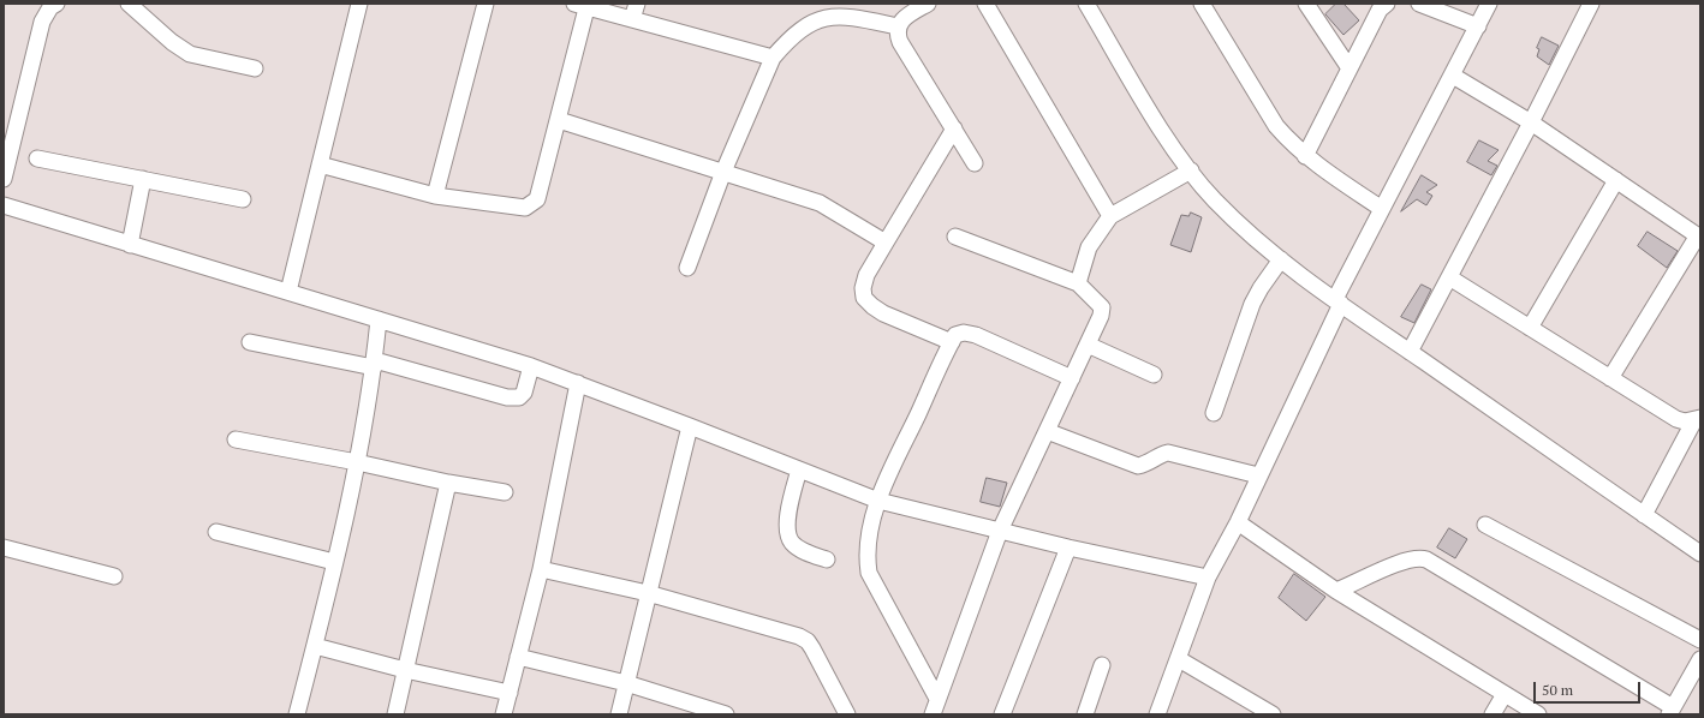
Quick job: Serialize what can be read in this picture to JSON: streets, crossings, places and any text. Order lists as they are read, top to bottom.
{
  "scale_bar": "50 m"
}
